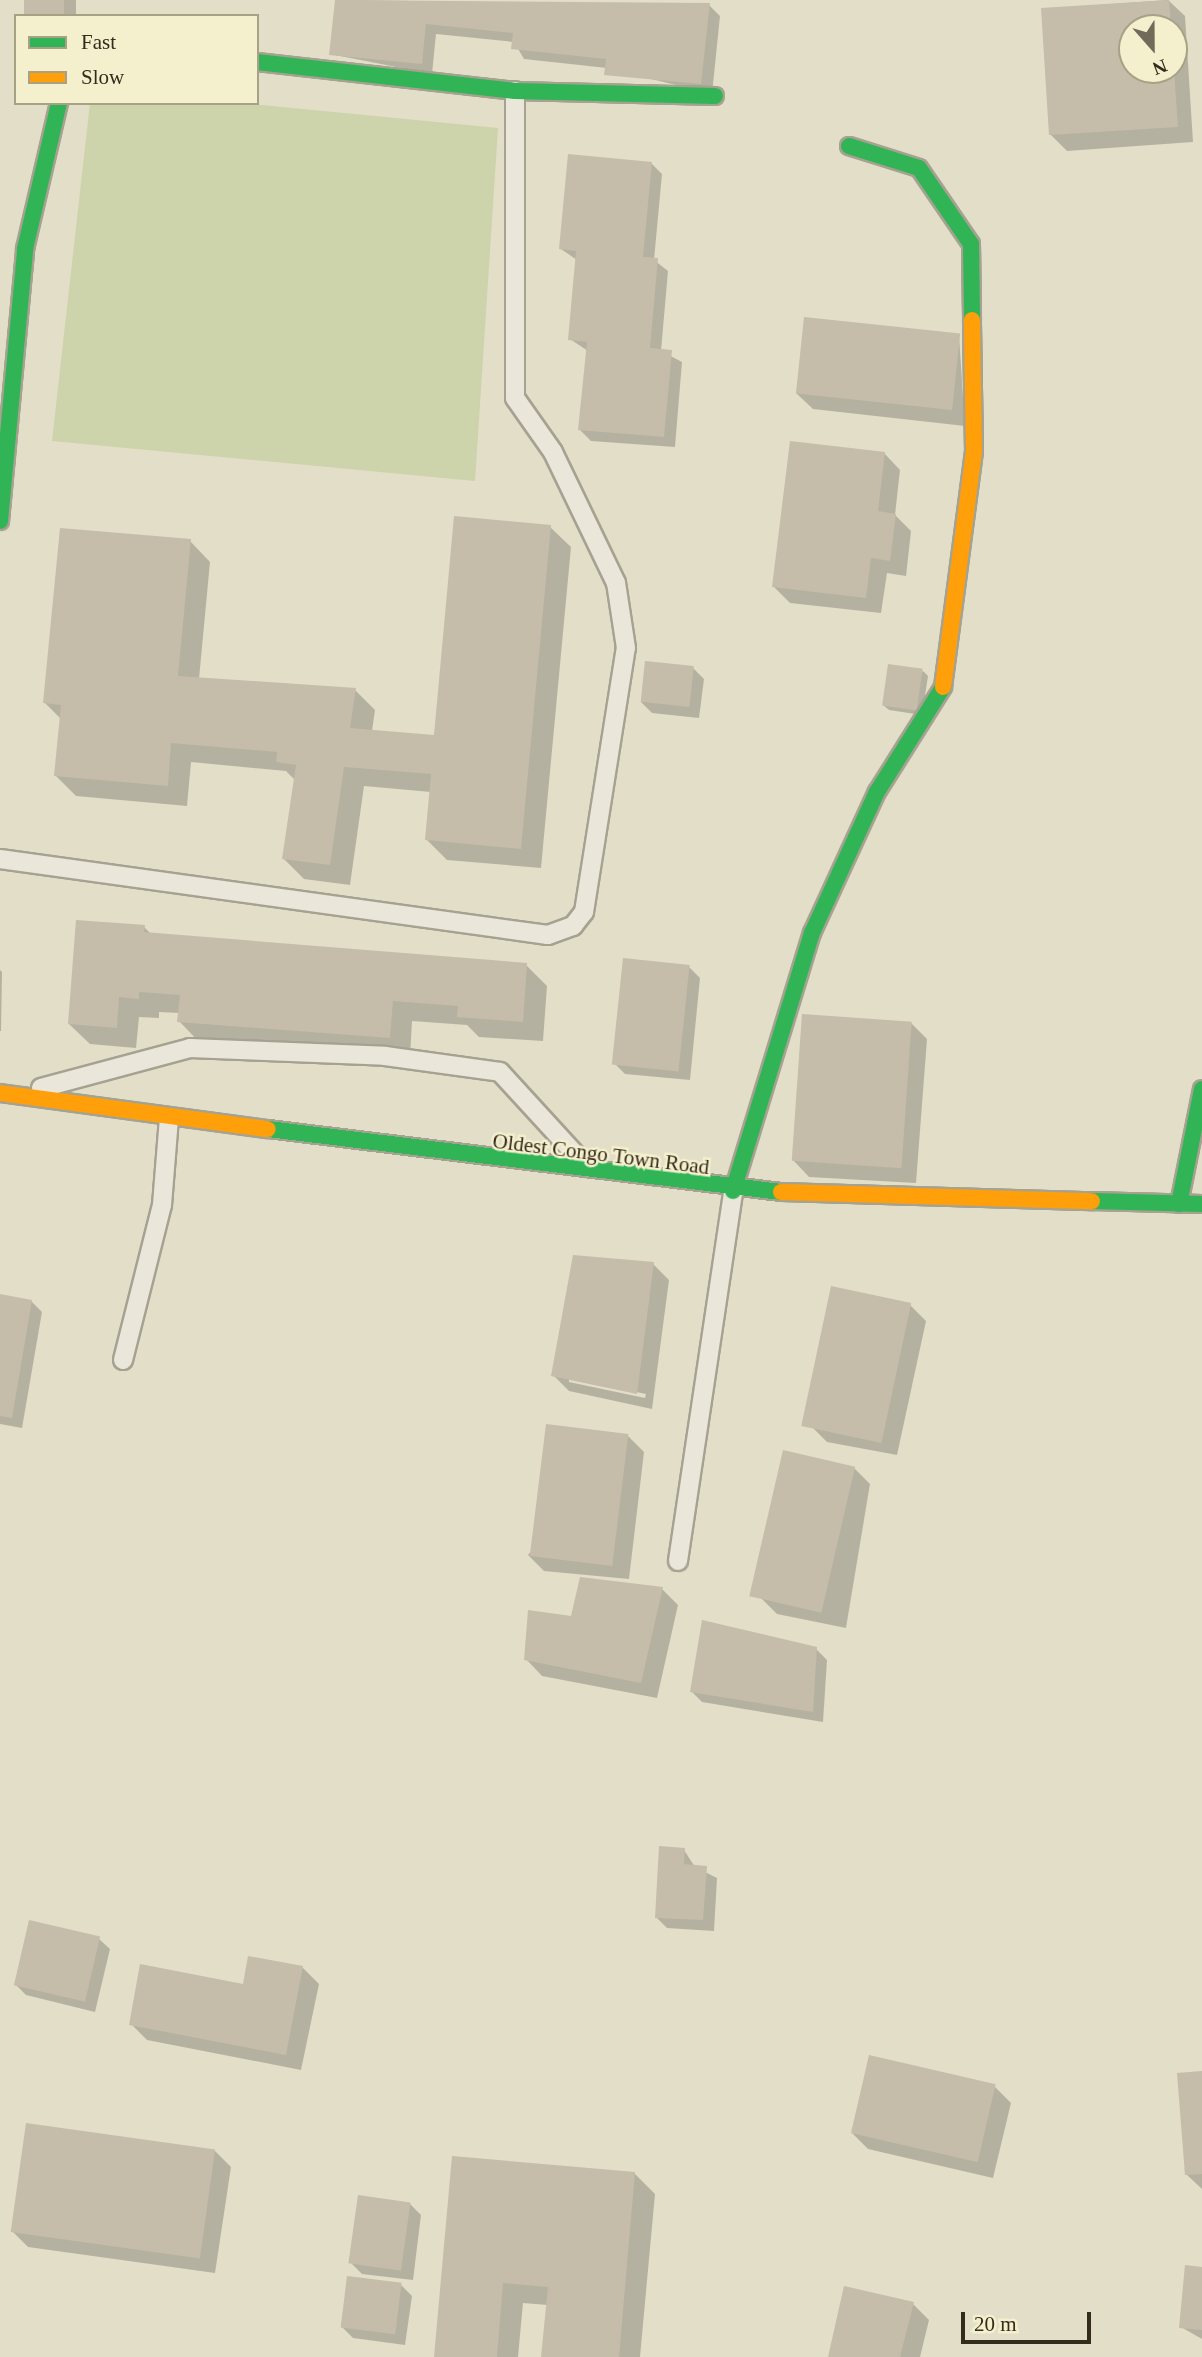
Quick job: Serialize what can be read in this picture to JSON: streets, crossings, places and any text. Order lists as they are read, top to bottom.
{
  "streets": {
    "street": ["Oldest Congo Town Road"]
  },
  "legend": ["Fast", "Slow"],
  "scale_bar": "20 m",
  "north": "bottom"
}
